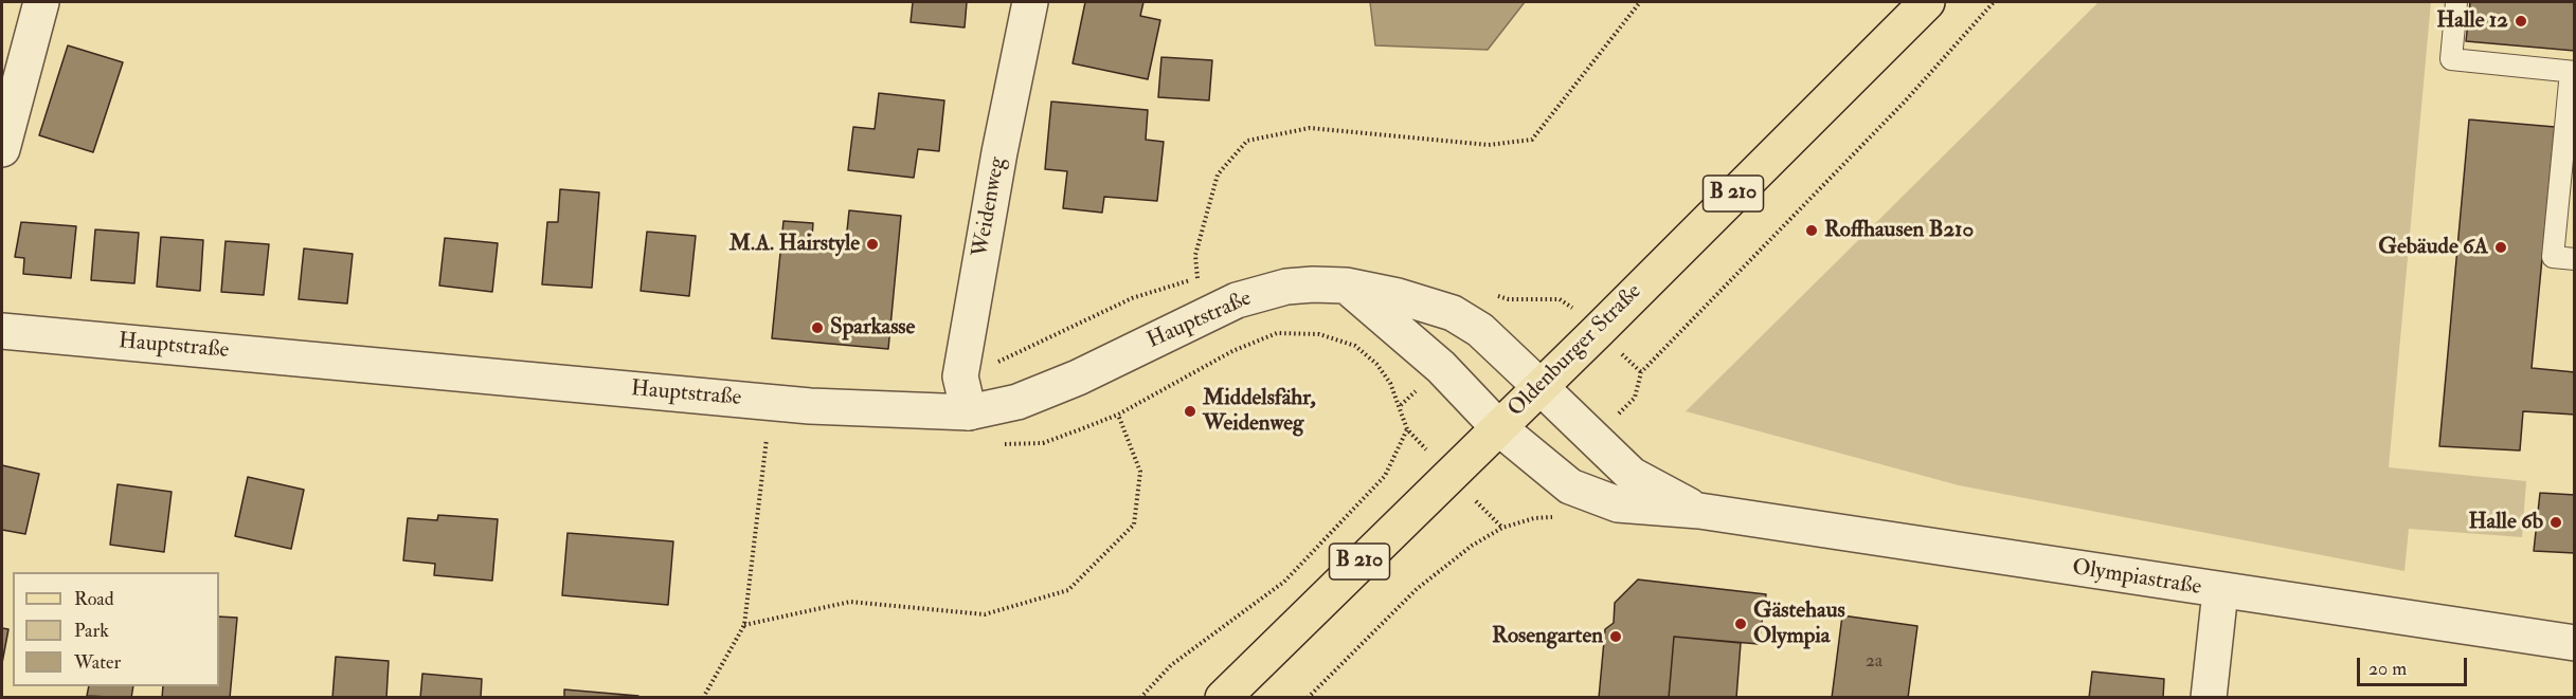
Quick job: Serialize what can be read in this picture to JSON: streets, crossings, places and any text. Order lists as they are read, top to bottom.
{
  "streets": {
    "main road": ["B 210", "Oldenburger Straße"],
    "street": ["Weidenweg", "Hauptstraße", "Olympiastraße"]
  },
  "crossings": [
    ["Weidenweg", "Hauptstraße"],
    ["Hauptstraße", "Oldenburger Straße"],
    ["Hauptstraße", "Olympiastraße"],
    ["Oldenburger Straße", "Olympiastraße"]
  ],
  "places": [
    "Halle 12",
    "Roffhausen B210",
    "M.A. Hairstyle",
    "Gebäude 6A",
    "Sparkasse",
    "Middelsfähr, Weidenweg",
    "Halle 6b",
    "Gästehaus Olympia",
    "Rosengarten"
  ],
  "house_numbers": ["2a"],
  "legend": ["Road", "Park", "Water"],
  "scale_bar": "20 m"
}
